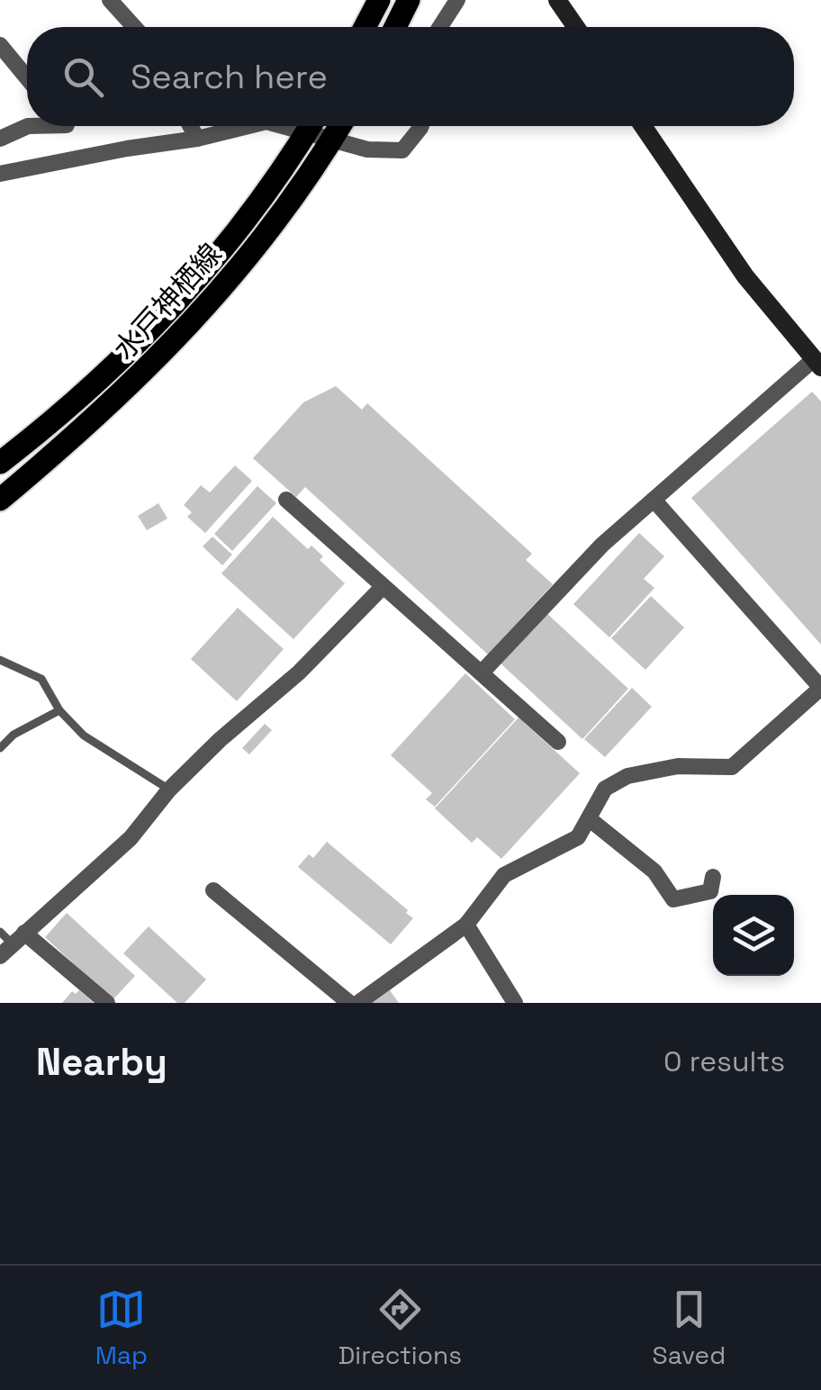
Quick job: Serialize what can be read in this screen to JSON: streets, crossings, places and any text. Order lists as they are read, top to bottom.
{
  "streets": {
    "main road": ["水戸神栖線"]
  },
  "page": {
    "search": "Search here",
    "heading": ["Nearby", "0 results"],
    "nav": ["Map", "Directions", "Saved"]
  }
}
